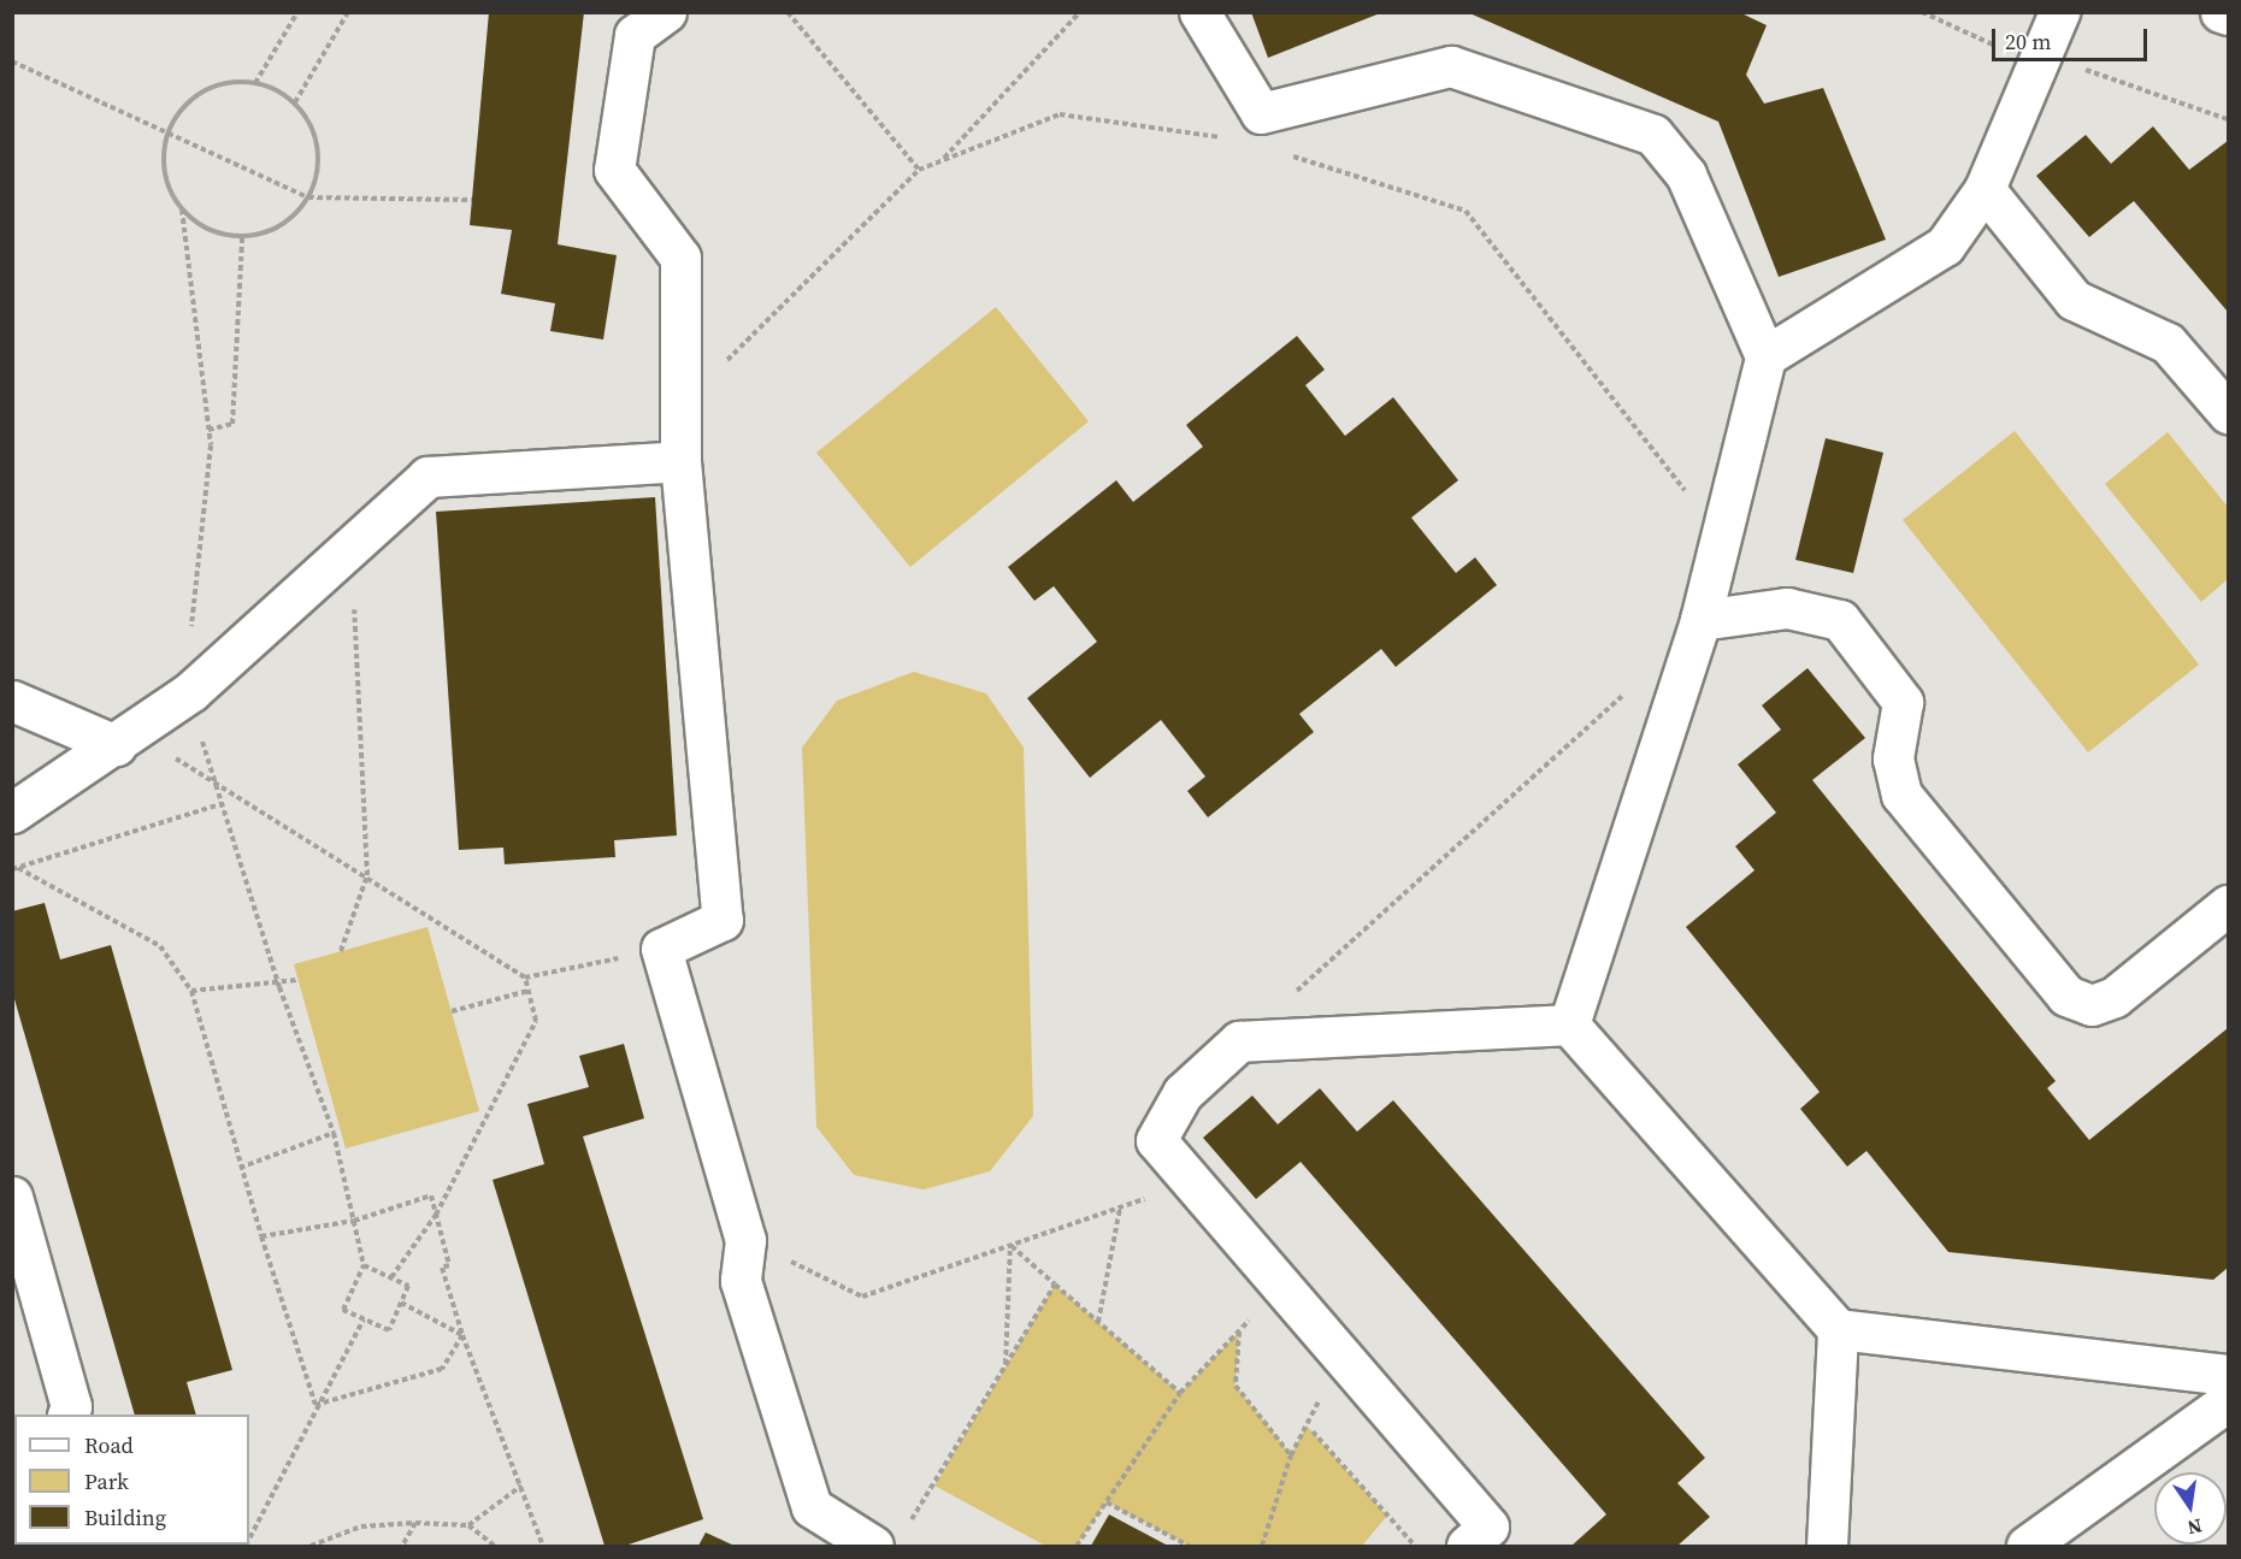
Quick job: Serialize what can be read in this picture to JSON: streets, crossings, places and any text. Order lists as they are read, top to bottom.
{
  "legend": ["Road", "Park", "Building"],
  "scale_bar": "20 m",
  "north": "bottom"
}
